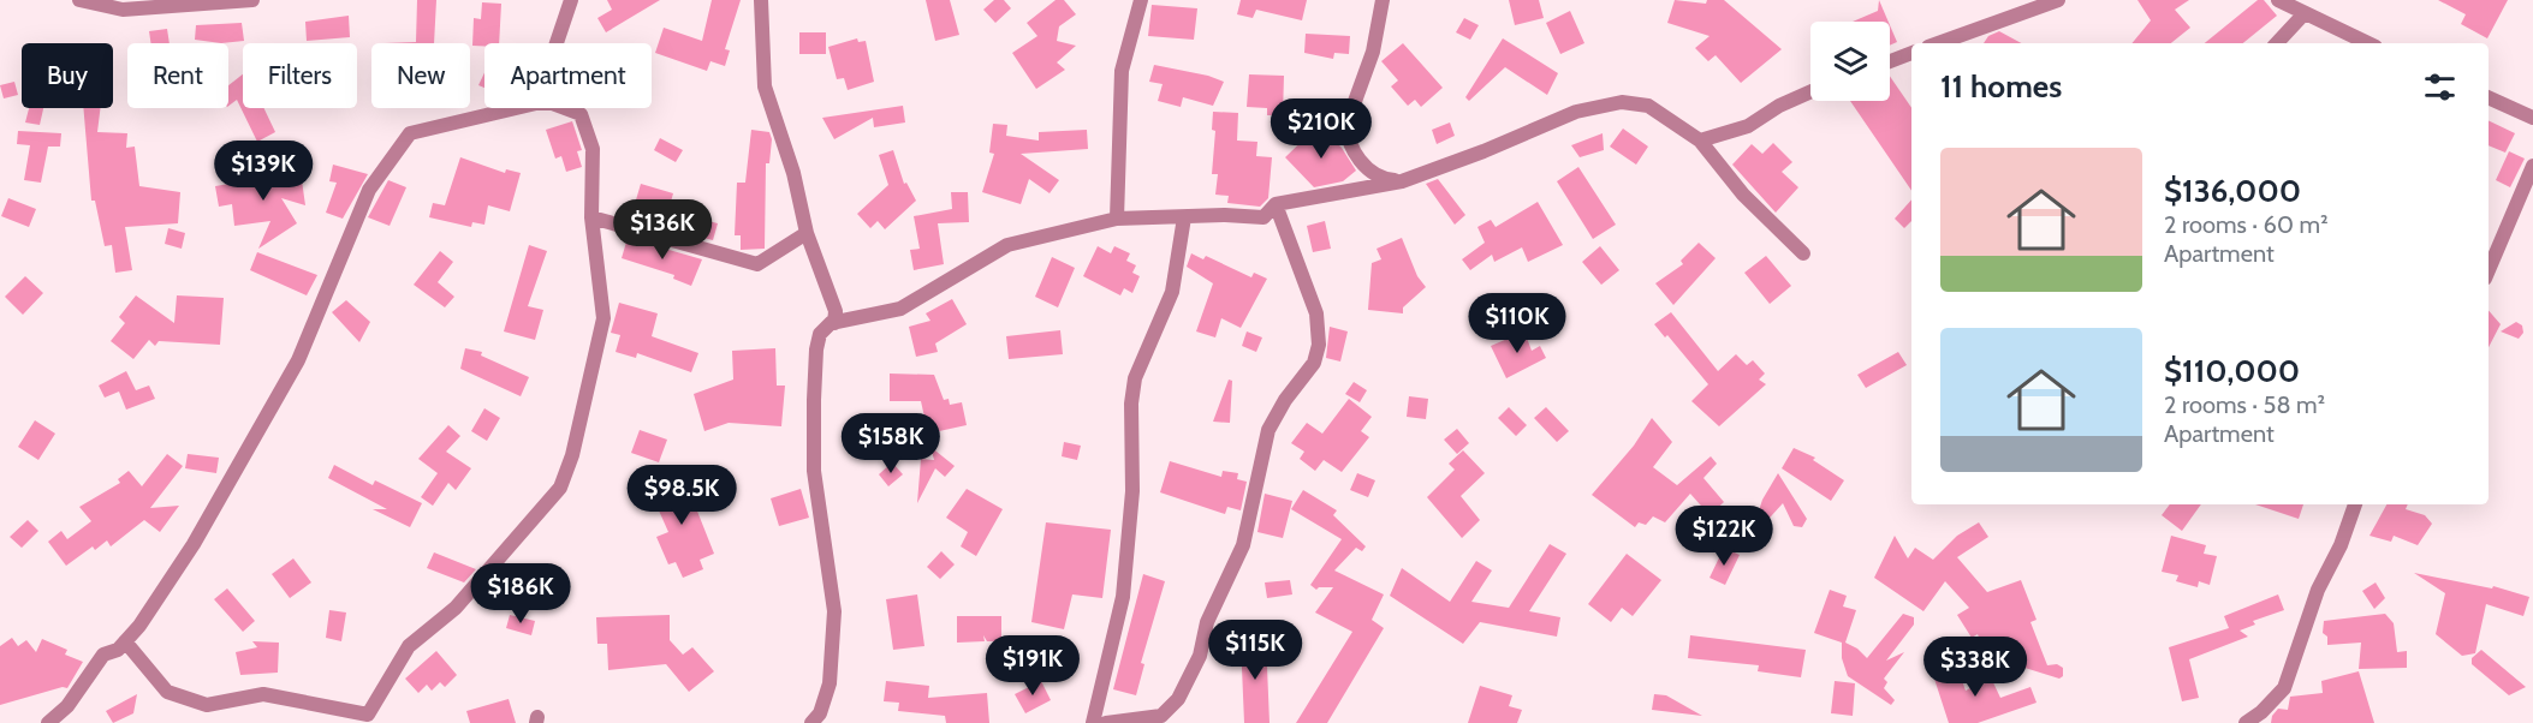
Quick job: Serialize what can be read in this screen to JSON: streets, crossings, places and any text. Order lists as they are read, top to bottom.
{
  "page": {
    "chip": [
      "Buy",
      "Rent",
      "Filters",
      "New",
      "Apartment"
    ],
    "heading": "11 homes",
    "price": [
      "$210K",
      "$139K",
      "$136K",
      "$110K",
      "$158K",
      "$98.5K",
      "$122K",
      "$186K",
      "$115K",
      "$191K",
      "$338K"
    ],
    "list": [
      {
        "name": "$136,000",
        "note": "2 rooms · 60 m² · Apartment"
      },
      {
        "name": "$110,000",
        "note": "2 rooms · 58 m² · Apartment"
      }
    ]
  }
}
